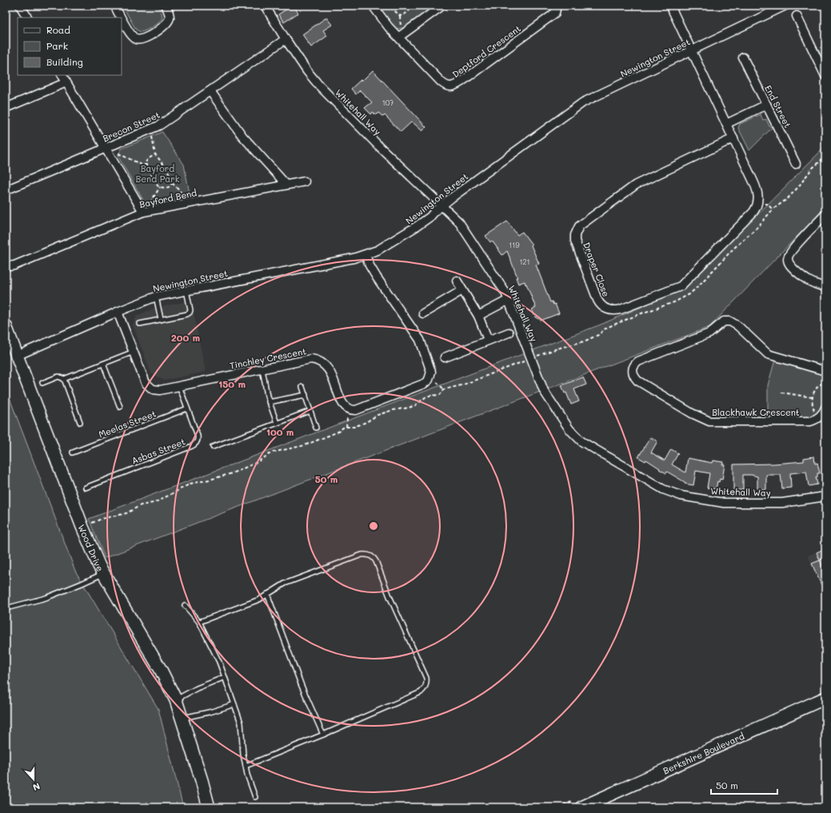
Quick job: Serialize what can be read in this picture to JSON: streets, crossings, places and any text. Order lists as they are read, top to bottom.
{
  "streets": {
    "street": [
      "Deptford Crescent",
      "Newington Street",
      "End Street",
      "Whitehall Way",
      "Brecon Street",
      "Bayford Bend",
      "Draper Close",
      "Tinchley Crescent",
      "Blackhawk Crescent",
      "Wood Drive",
      "Berkshire Boulevard"
    ],
    "lane": ["Meelas Street", "Asbas Street"]
  },
  "crossings": [
    ["Newington Street", "Whitehall Way"],
    ["Newington Street", "Draper Close"],
    ["Newington Street", "Tinchley Crescent"],
    ["Newington Street", "Wood Drive"],
    ["Whitehall Way", "Brecon Street"],
    ["Tinchley Crescent", "Asbas Street"],
    ["Meelas Street", "Asbas Street"]
  ],
  "parks": ["Bayford Bend Park"],
  "house_numbers": ["107", "119", "121"],
  "legend": ["Road", "Park", "Building"],
  "scale_bar": "50 m",
  "north": "bottom",
  "rings": [
    "200 m",
    "150 m",
    "100 m",
    "50 m"
  ]
}
